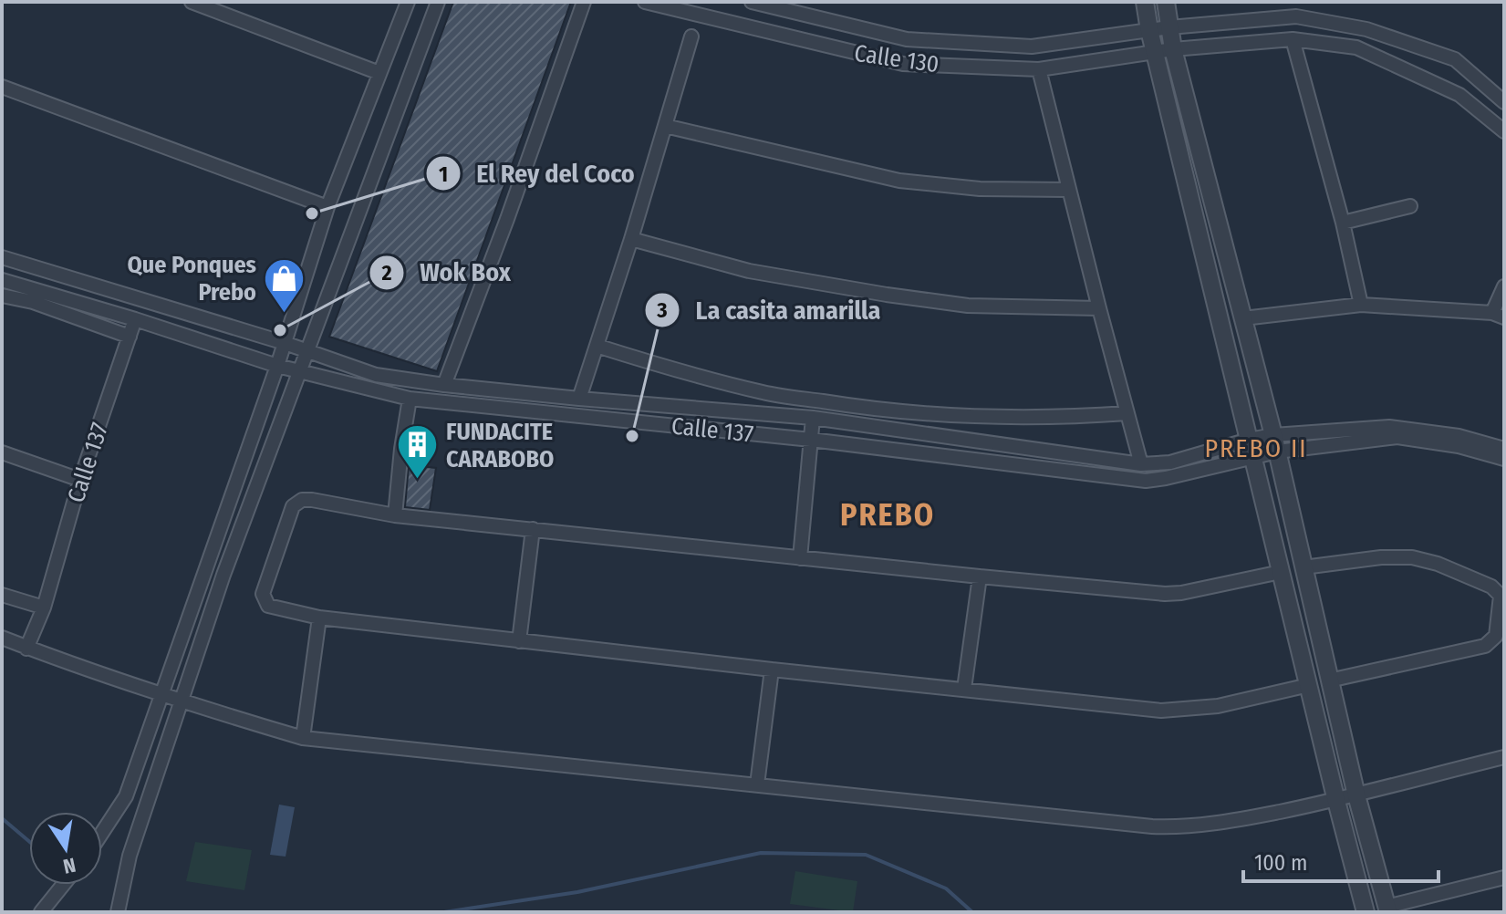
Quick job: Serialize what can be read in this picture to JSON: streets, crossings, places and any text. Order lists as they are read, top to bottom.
{
  "streets": {
    "street": ["Calle 130", "Calle 137"]
  },
  "districts": ["PREBO II", "PREBO"],
  "places": {
    "other": ["El Rey del Coco", "Wok Box", "La casita amarilla"],
    "shop": ["Que Ponques Prebo"],
    "building": ["FUNDACITE CARABOBO"]
  },
  "scale_bar": "100 m",
  "north": "bottom"
}
